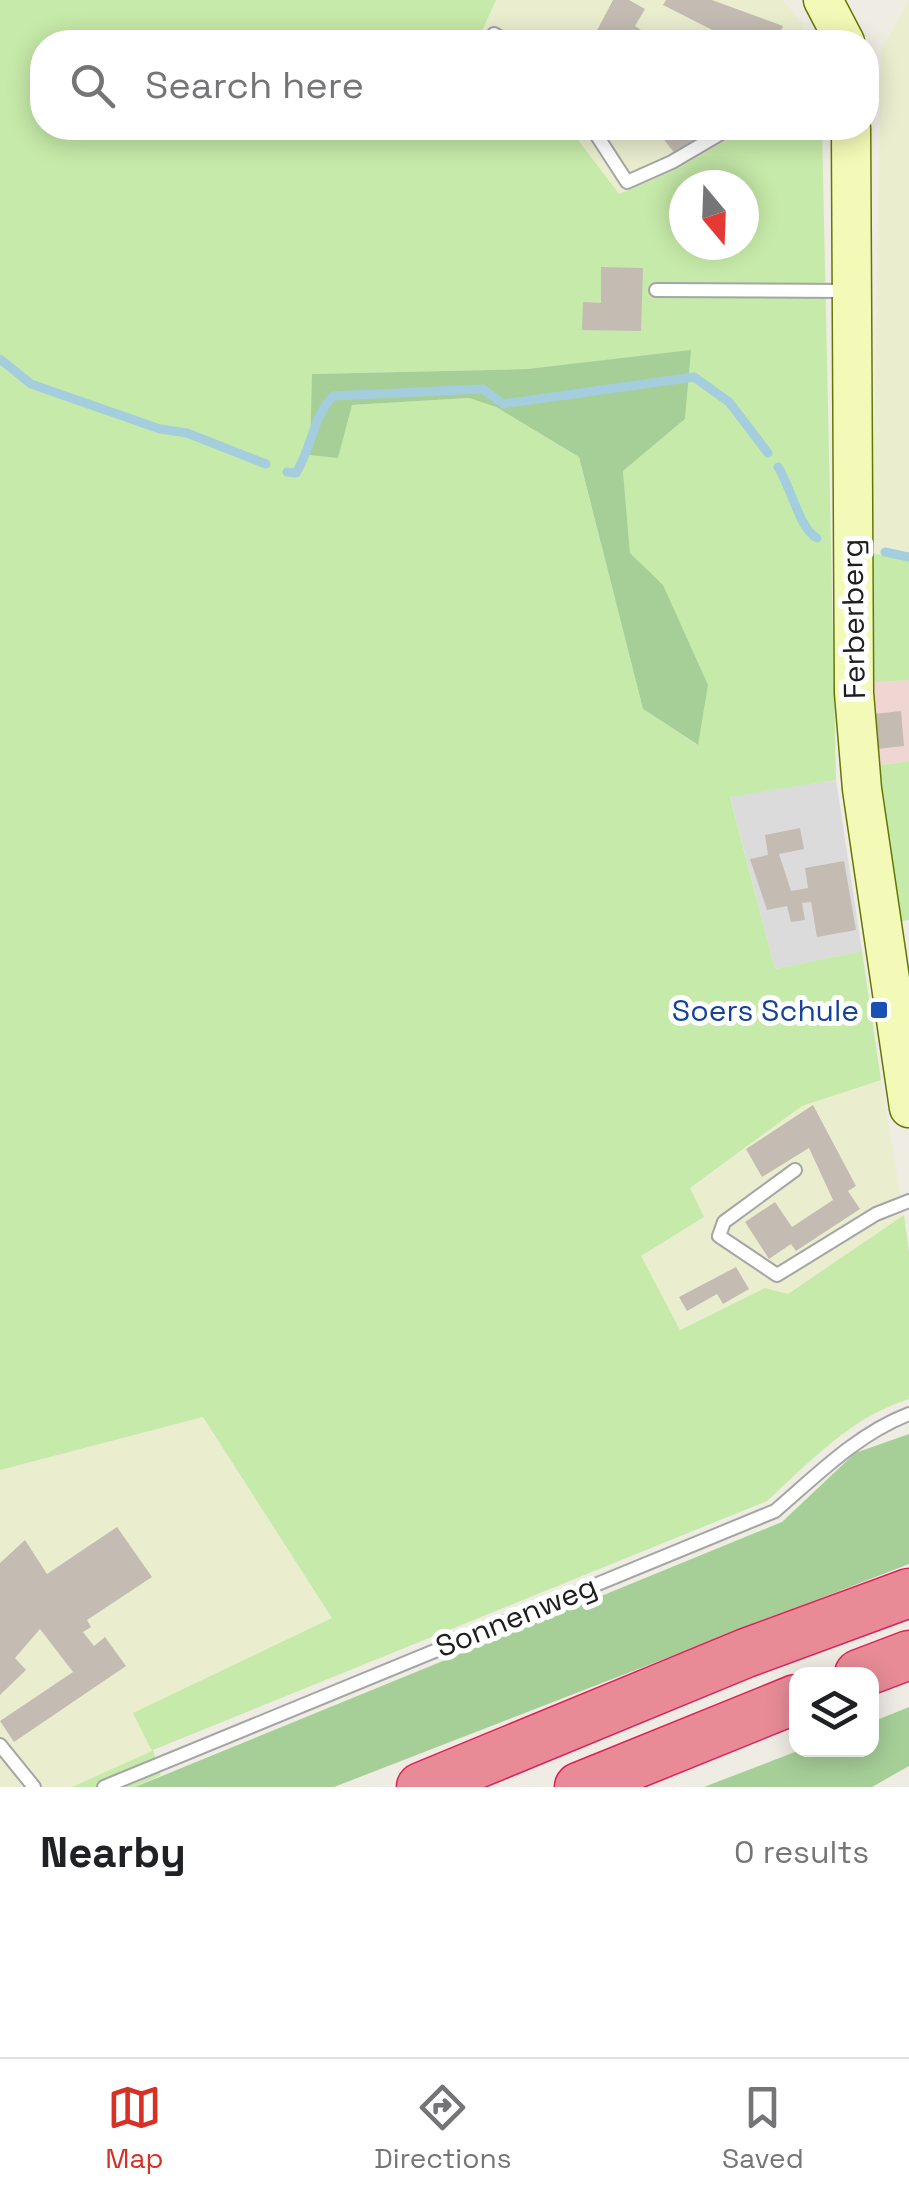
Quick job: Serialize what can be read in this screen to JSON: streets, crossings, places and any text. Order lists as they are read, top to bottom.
{
  "streets": {
    "street": ["Ferberberg"],
    "lane": ["Sonnenweg"]
  },
  "places": {
    "transit": ["Soers Schule"]
  },
  "north": "bottom",
  "page": {
    "search": "Search here",
    "heading": ["Nearby", "0 results"],
    "nav": ["Map", "Directions", "Saved"]
  }
}
